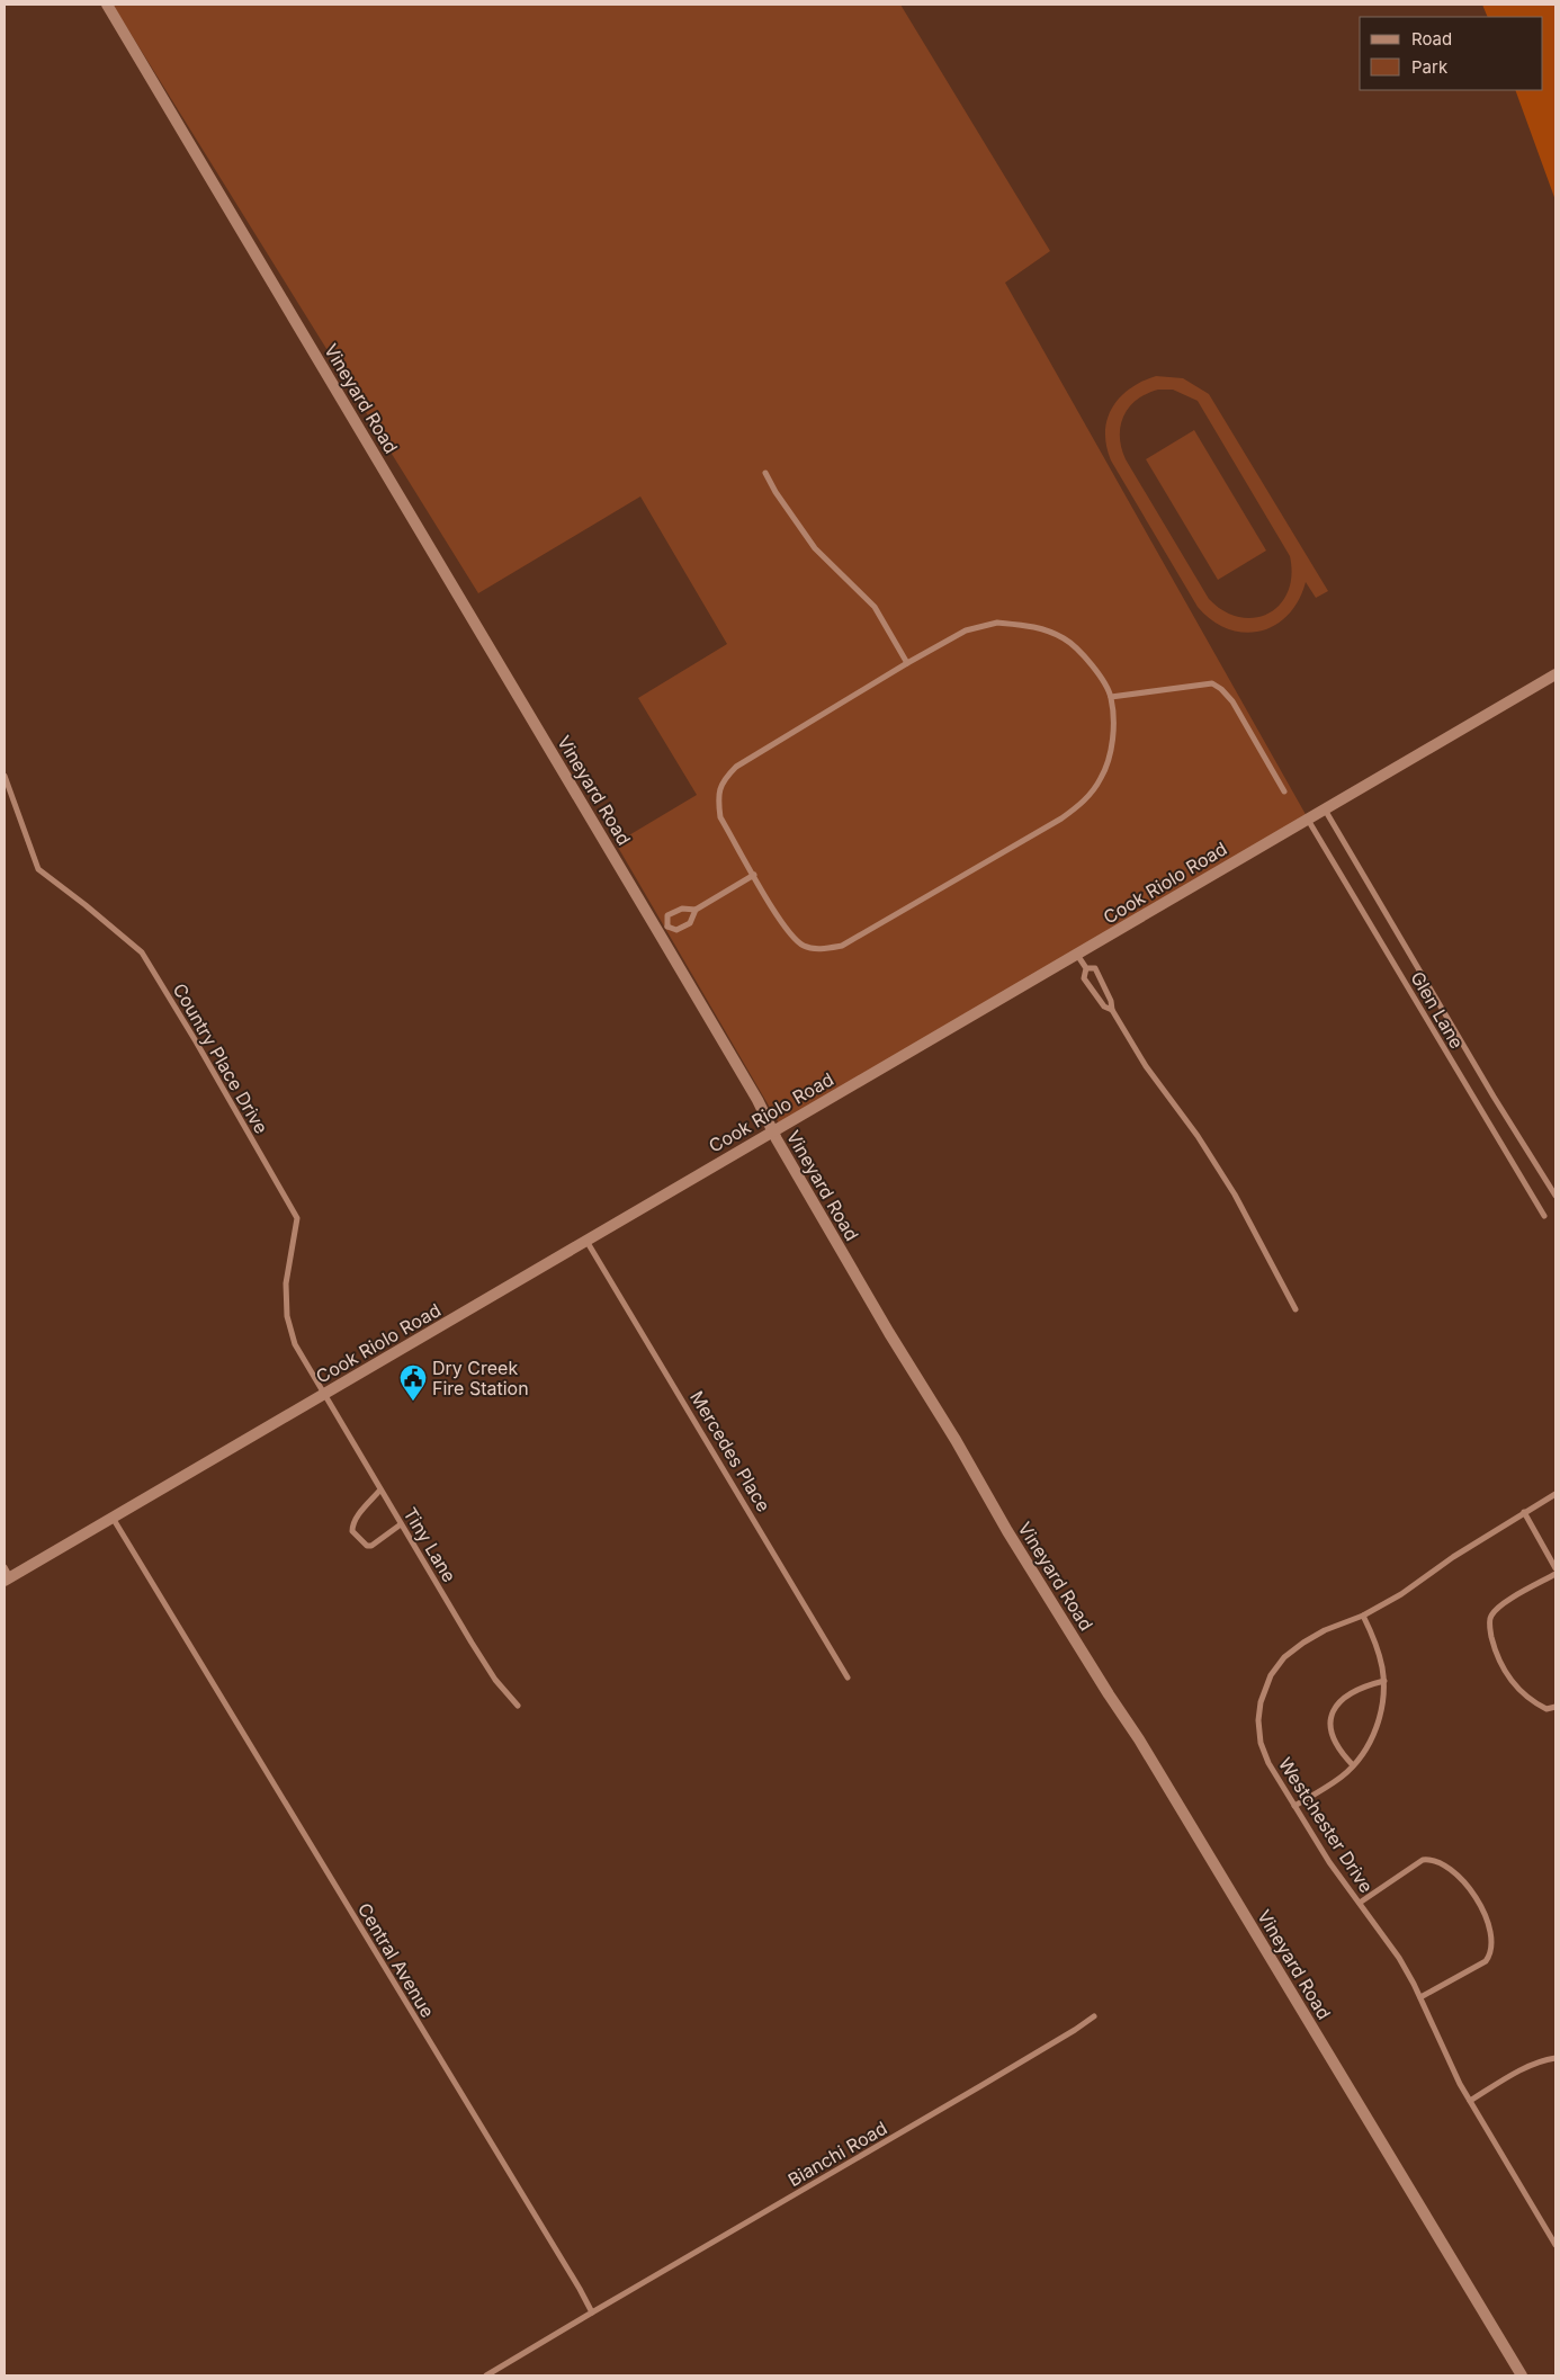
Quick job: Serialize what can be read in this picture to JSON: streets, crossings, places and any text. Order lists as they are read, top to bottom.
{
  "streets": {
    "street": [
      "Vineyard Road",
      "Cook Riolo Road",
      "Glen Lane",
      "Country Place Drive",
      "Mercedes Place",
      "Tiny Lane",
      "Westchester Drive",
      "Central Avenue",
      "Bianchi Road"
    ]
  },
  "crossings": [
    ["Vineyard Road", "Cook Riolo Road"],
    ["Cook Riolo Road", "Glen Lane"],
    ["Cook Riolo Road", "Country Place Drive"],
    ["Cook Riolo Road", "Mercedes Place"],
    ["Cook Riolo Road", "Tiny Lane"],
    ["Cook Riolo Road", "Central Avenue"],
    ["Country Place Drive", "Tiny Lane"],
    ["Central Avenue", "Bianchi Road"]
  ],
  "places": {
    "public building": ["Dry Creek Fire Station"]
  },
  "legend": ["Road", "Park"]
}
